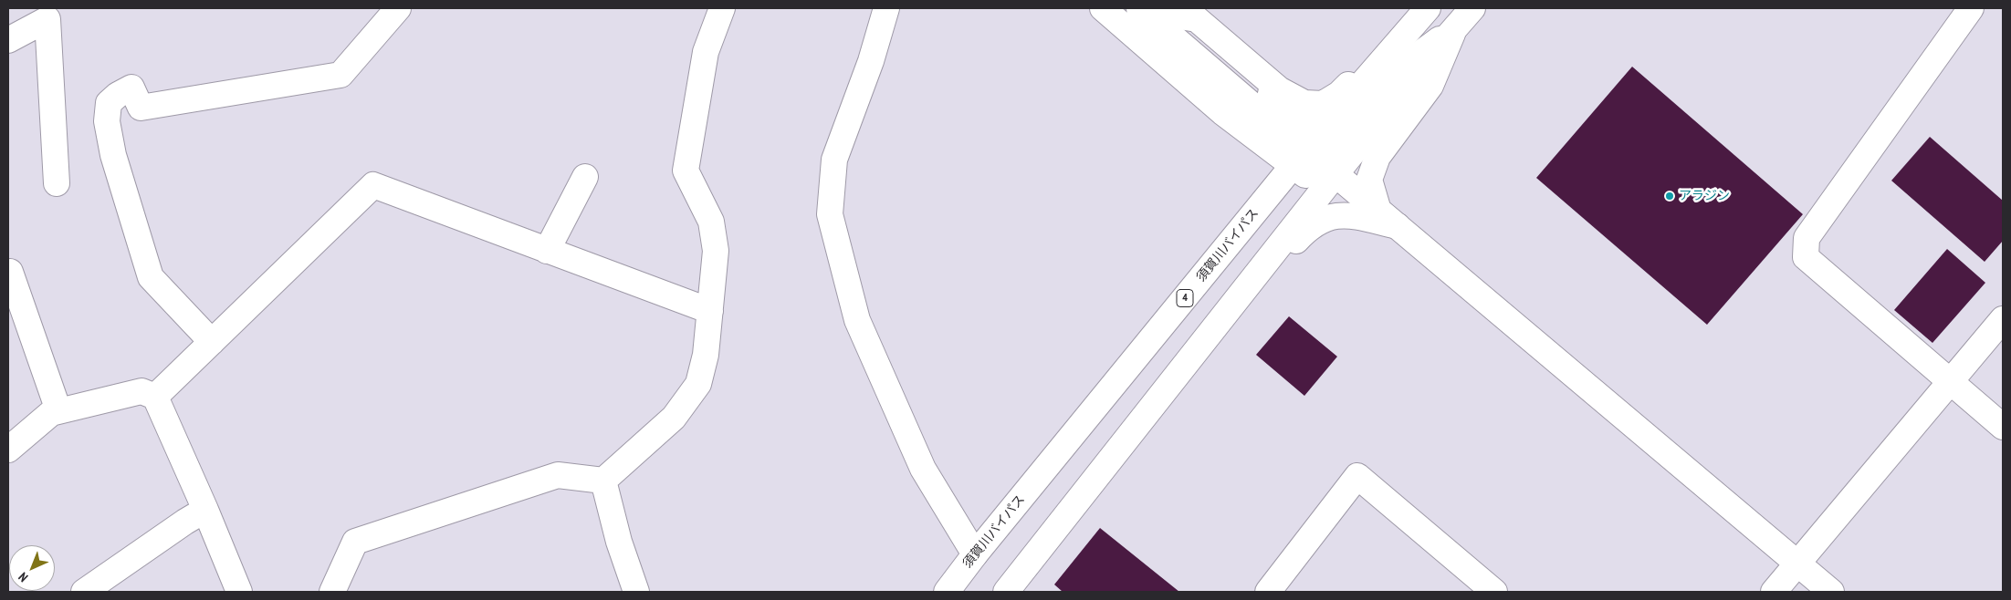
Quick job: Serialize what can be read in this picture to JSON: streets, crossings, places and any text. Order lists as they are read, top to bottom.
{
  "streets": {
    "main road": ["須賀川バイパス", "4"]
  },
  "places": ["アラジン"],
  "north": "bottom left"
}
